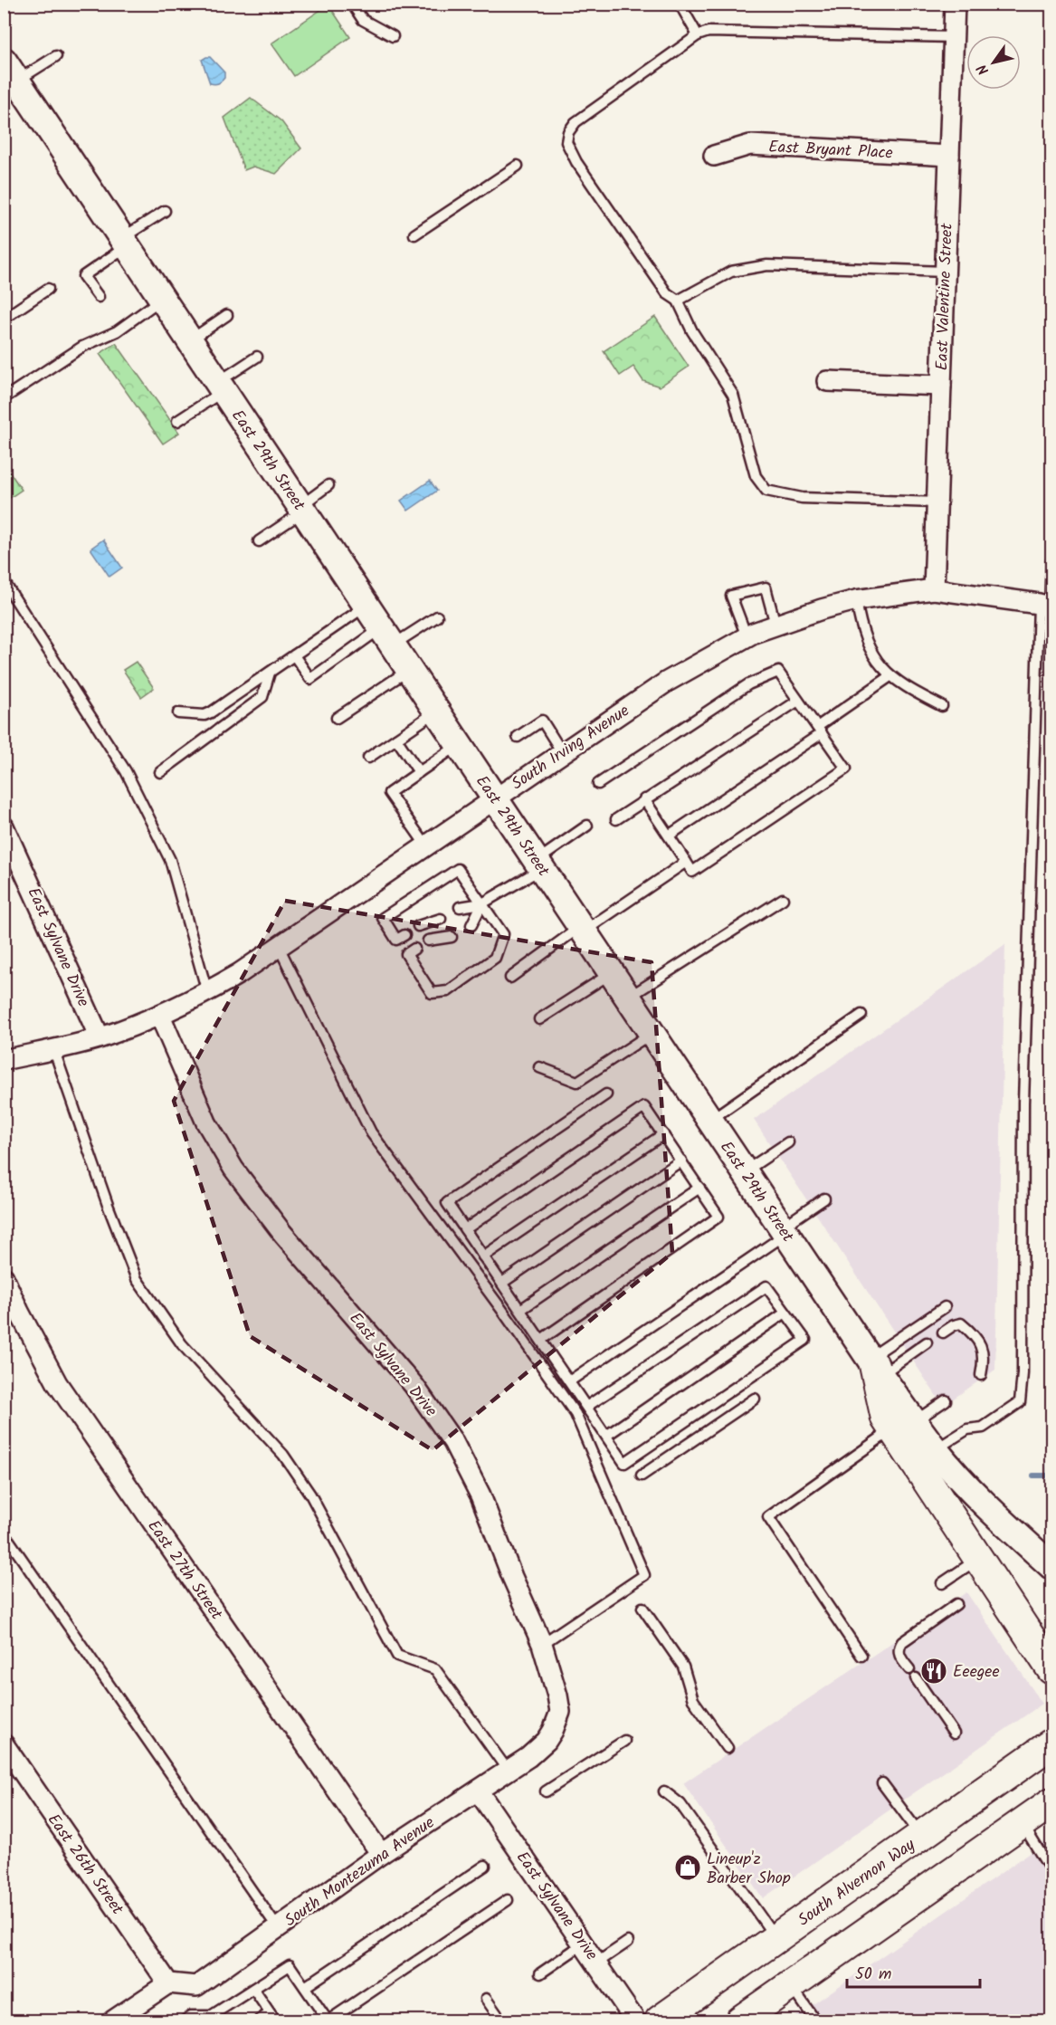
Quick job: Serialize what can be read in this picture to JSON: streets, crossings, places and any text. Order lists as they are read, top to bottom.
{
  "streets": {
    "main road": ["South Alvernon Way"],
    "street": [
      "East Bryant Place",
      "East Valentine Street",
      "East 29th Street",
      "South Irving Avenue",
      "East Sylvane Drive",
      "East 27th Street",
      "East 26th Street",
      "South Montezuma Avenue"
    ]
  },
  "crossings": [
    ["East Bryant Place", "East Valentine Street"],
    ["East Valentine Street", "South Irving Avenue"],
    ["East 29th Street", "South Irving Avenue"],
    ["South Irving Avenue", "East Sylvane Drive"],
    ["East Sylvane Drive", "South Montezuma Avenue"],
    ["East 27th Street", "South Montezuma Avenue"],
    ["East 26th Street", "South Montezuma Avenue"]
  ],
  "places": {
    "restaurant": ["Eeegee"],
    "shop": ["Lineup'z Barber Shop"]
  },
  "scale_bar": "50 m",
  "north": "bottom left"
}
